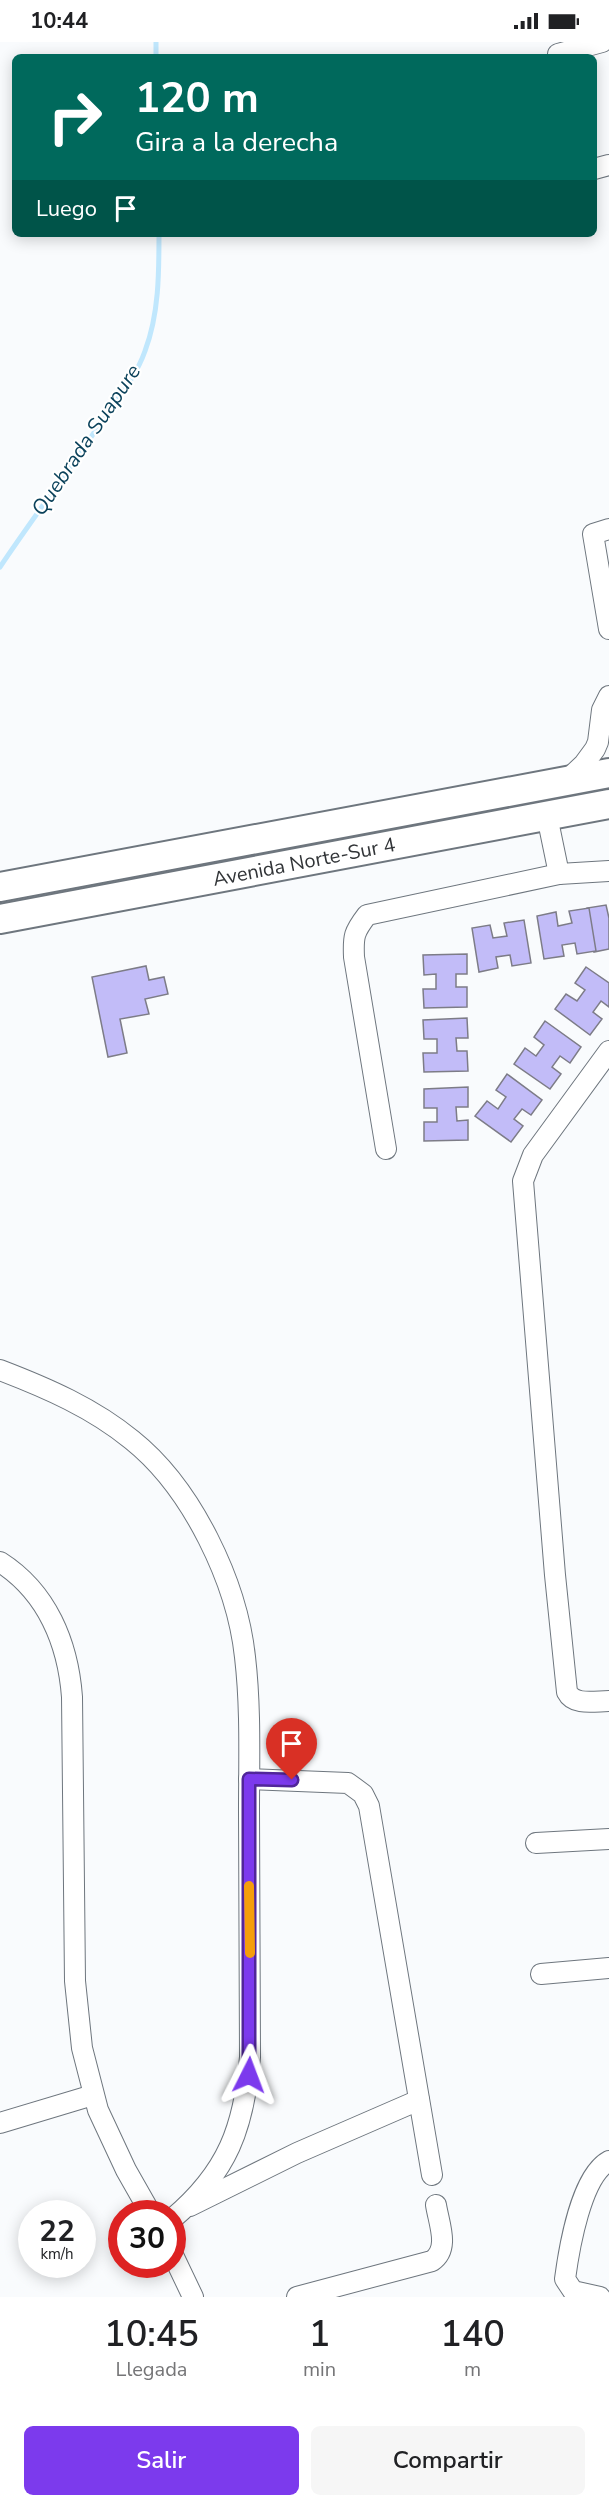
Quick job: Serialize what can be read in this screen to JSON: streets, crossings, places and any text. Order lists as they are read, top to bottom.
{
  "streets": {
    "main road": ["Avenida Norte-Sur 4"]
  },
  "water": ["Quebrada Suapure"],
  "page": {
    "status": "10:44",
    "turn": ["120 m", "Gira a la derecha"],
    "then": "Luego",
    "speed": "22 km/h",
    "limit": "30",
    "eta": [
      "10:45",
      "Llegada",
      "1",
      "min",
      "140",
      "m"
    ],
    "buttons": ["Salir", "Compartir"]
  }
}
